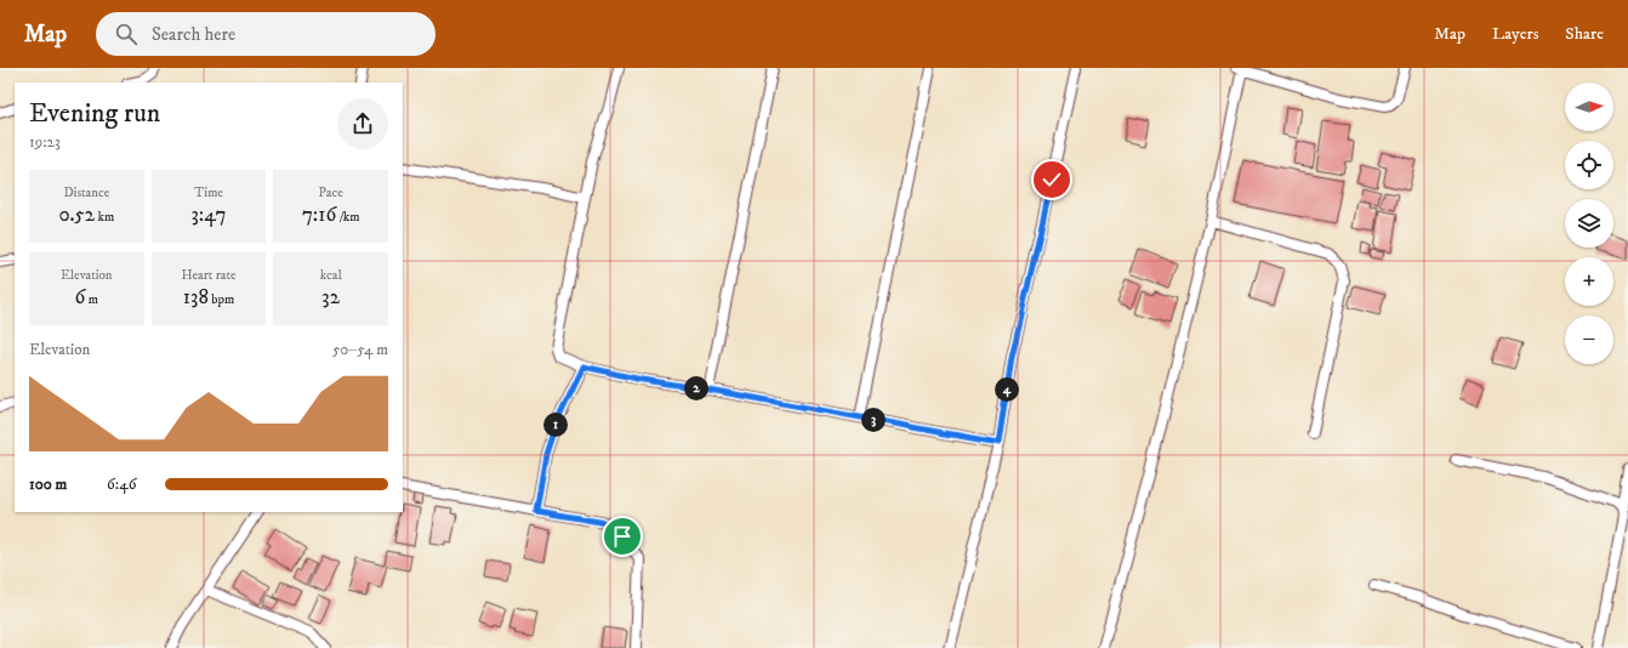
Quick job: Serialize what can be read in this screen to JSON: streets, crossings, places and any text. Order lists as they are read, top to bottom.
{
  "north": "right",
  "page": {
    "header": "Map",
    "search": "Search here",
    "nav": ["Map", "Layers", "Share"],
    "map_buttons": ["+", "−"],
    "heading": ["Evening run", "19:23"],
    "stats": [
      ["Distance", "0.52 km"],
      ["Time", "3:47"],
      ["Pace", "7:16 /km"],
      ["Elevation", "6 m"],
      ["Heart rate", "138 bpm"],
      ["kcal", "32"]
    ],
    "chart": ["Elevation", "50–54 m"],
    "pins": [
      "2",
      "4",
      "3",
      "1"
    ],
    "list": [
      {
        "name": "100 m",
        "note": "6:46"
      }
    ]
  }
}
